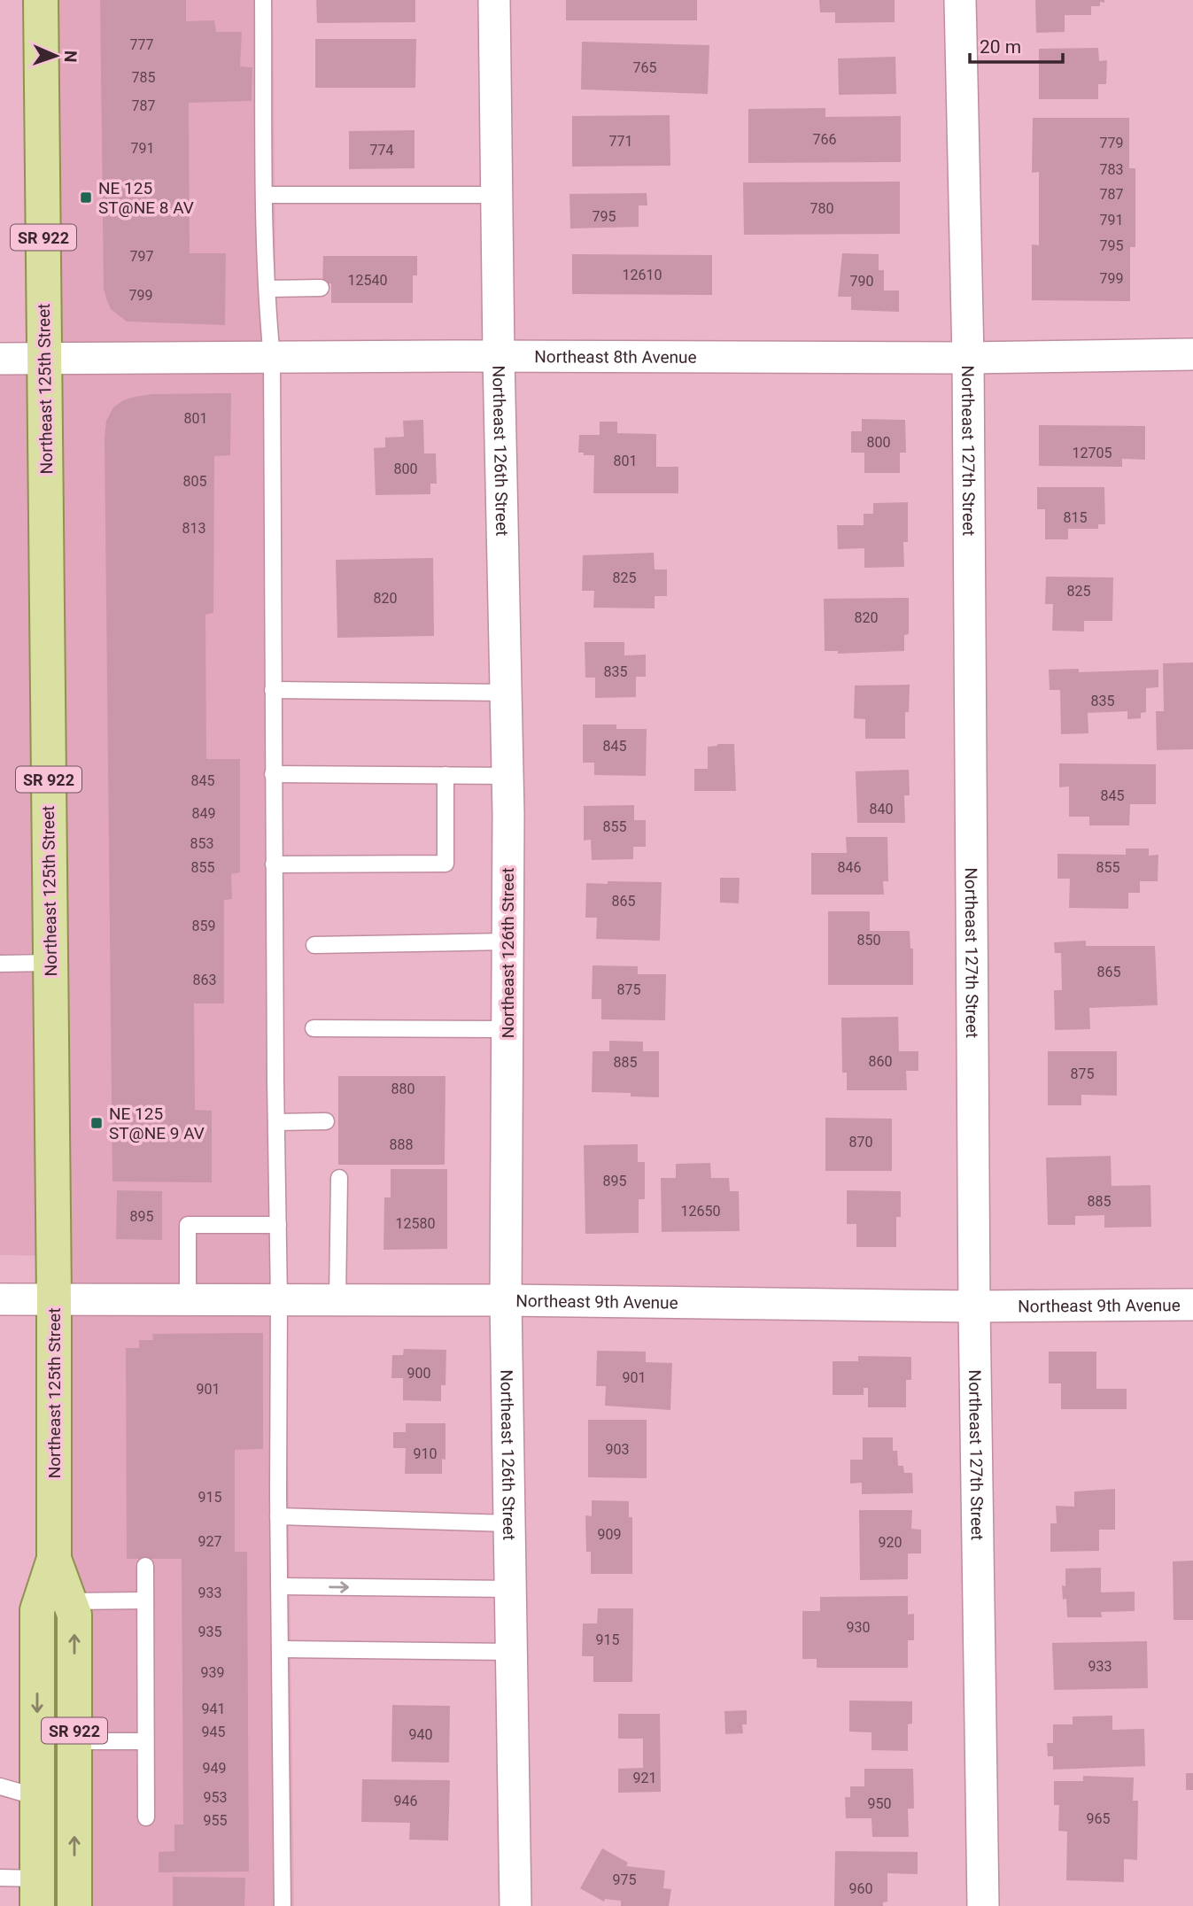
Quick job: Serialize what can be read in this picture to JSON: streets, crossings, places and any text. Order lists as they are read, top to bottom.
{
  "streets": {
    "main road": ["SR 922", "Northeast 125th Street"],
    "street": [
      "Northeast 8th Avenue",
      "Northeast 126th Street",
      "Northeast 127th Street",
      "Northeast 9th Avenue"
    ]
  },
  "crossings": [
    ["Northeast 8th Avenue", "Northeast 125th Street"],
    ["Northeast 8th Avenue", "Northeast 126th Street"],
    ["Northeast 8th Avenue", "Northeast 127th Street"],
    ["Northeast 125th Street", "Northeast 9th Avenue"],
    ["Northeast 126th Street", "Northeast 9th Avenue"],
    ["Northeast 127th Street", "Northeast 9th Avenue"]
  ],
  "places": {
    "transit": ["NE 125 ST@NE 8 AV", "NE 125 ST@NE 9 AV"]
  },
  "house_numbers": [
    "777",
    "765",
    "785",
    "787",
    "766",
    "771",
    "779",
    "791",
    "774",
    "783",
    "787",
    "780",
    "795",
    "791",
    "795",
    "797",
    "12610",
    "799",
    "12540",
    "790",
    "799",
    "801",
    "800",
    "12705",
    "801",
    "800",
    "805",
    "815",
    "813",
    "825",
    "825",
    "820",
    "820",
    "835",
    "835",
    "845",
    "845",
    "845",
    "840",
    "849",
    "855",
    "853",
    "855",
    "846",
    "855",
    "865",
    "859",
    "850",
    "865",
    "863",
    "875",
    "860",
    "885",
    "875",
    "880",
    "870",
    "888",
    "895",
    "885",
    "12650",
    "895",
    "12580",
    "900",
    "901",
    "901",
    "903",
    "910",
    "915",
    "909",
    "927",
    "920",
    "933",
    "930",
    "935",
    "915",
    "933",
    "939",
    "941",
    "945",
    "940",
    "949",
    "921",
    "953",
    "946",
    "950",
    "965",
    "955",
    "975",
    "960"
  ],
  "scale_bar": "20 m",
  "north": "right"
}
